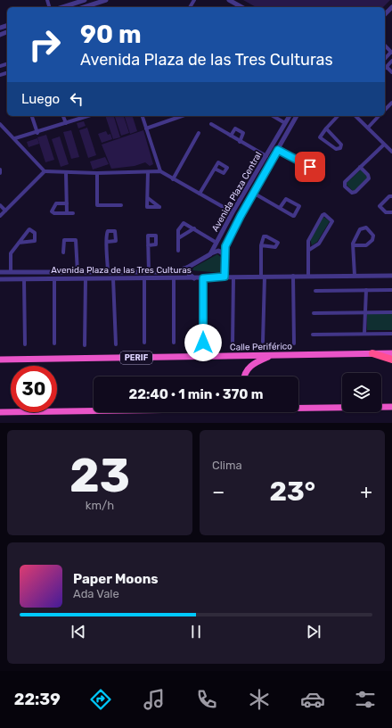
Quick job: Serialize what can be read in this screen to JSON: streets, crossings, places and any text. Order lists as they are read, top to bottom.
{
  "streets": {
    "highway": ["Calle Periférico", "PERIF"],
    "street": ["Avenida Plaza Central", "Avenida Plaza de las Tres Culturas"]
  },
  "crossings": [
    ["Avenida Plaza Central", "Avenida Plaza de las Tres Culturas"]
  ],
  "page": {
    "turn": ["90 m", "Avenida Plaza de las Tres Culturas"],
    "then": "Luego",
    "limit": "30",
    "trip": "22:40 · 1 min · 370 m",
    "tile": [
      ["23", "km/h"],
      "Clima"
    ],
    "heat": ["−", "23°", "+"],
    "song": ["Paper Moons", "Ada Vale"],
    "tabs": "22:39"
  }
}
